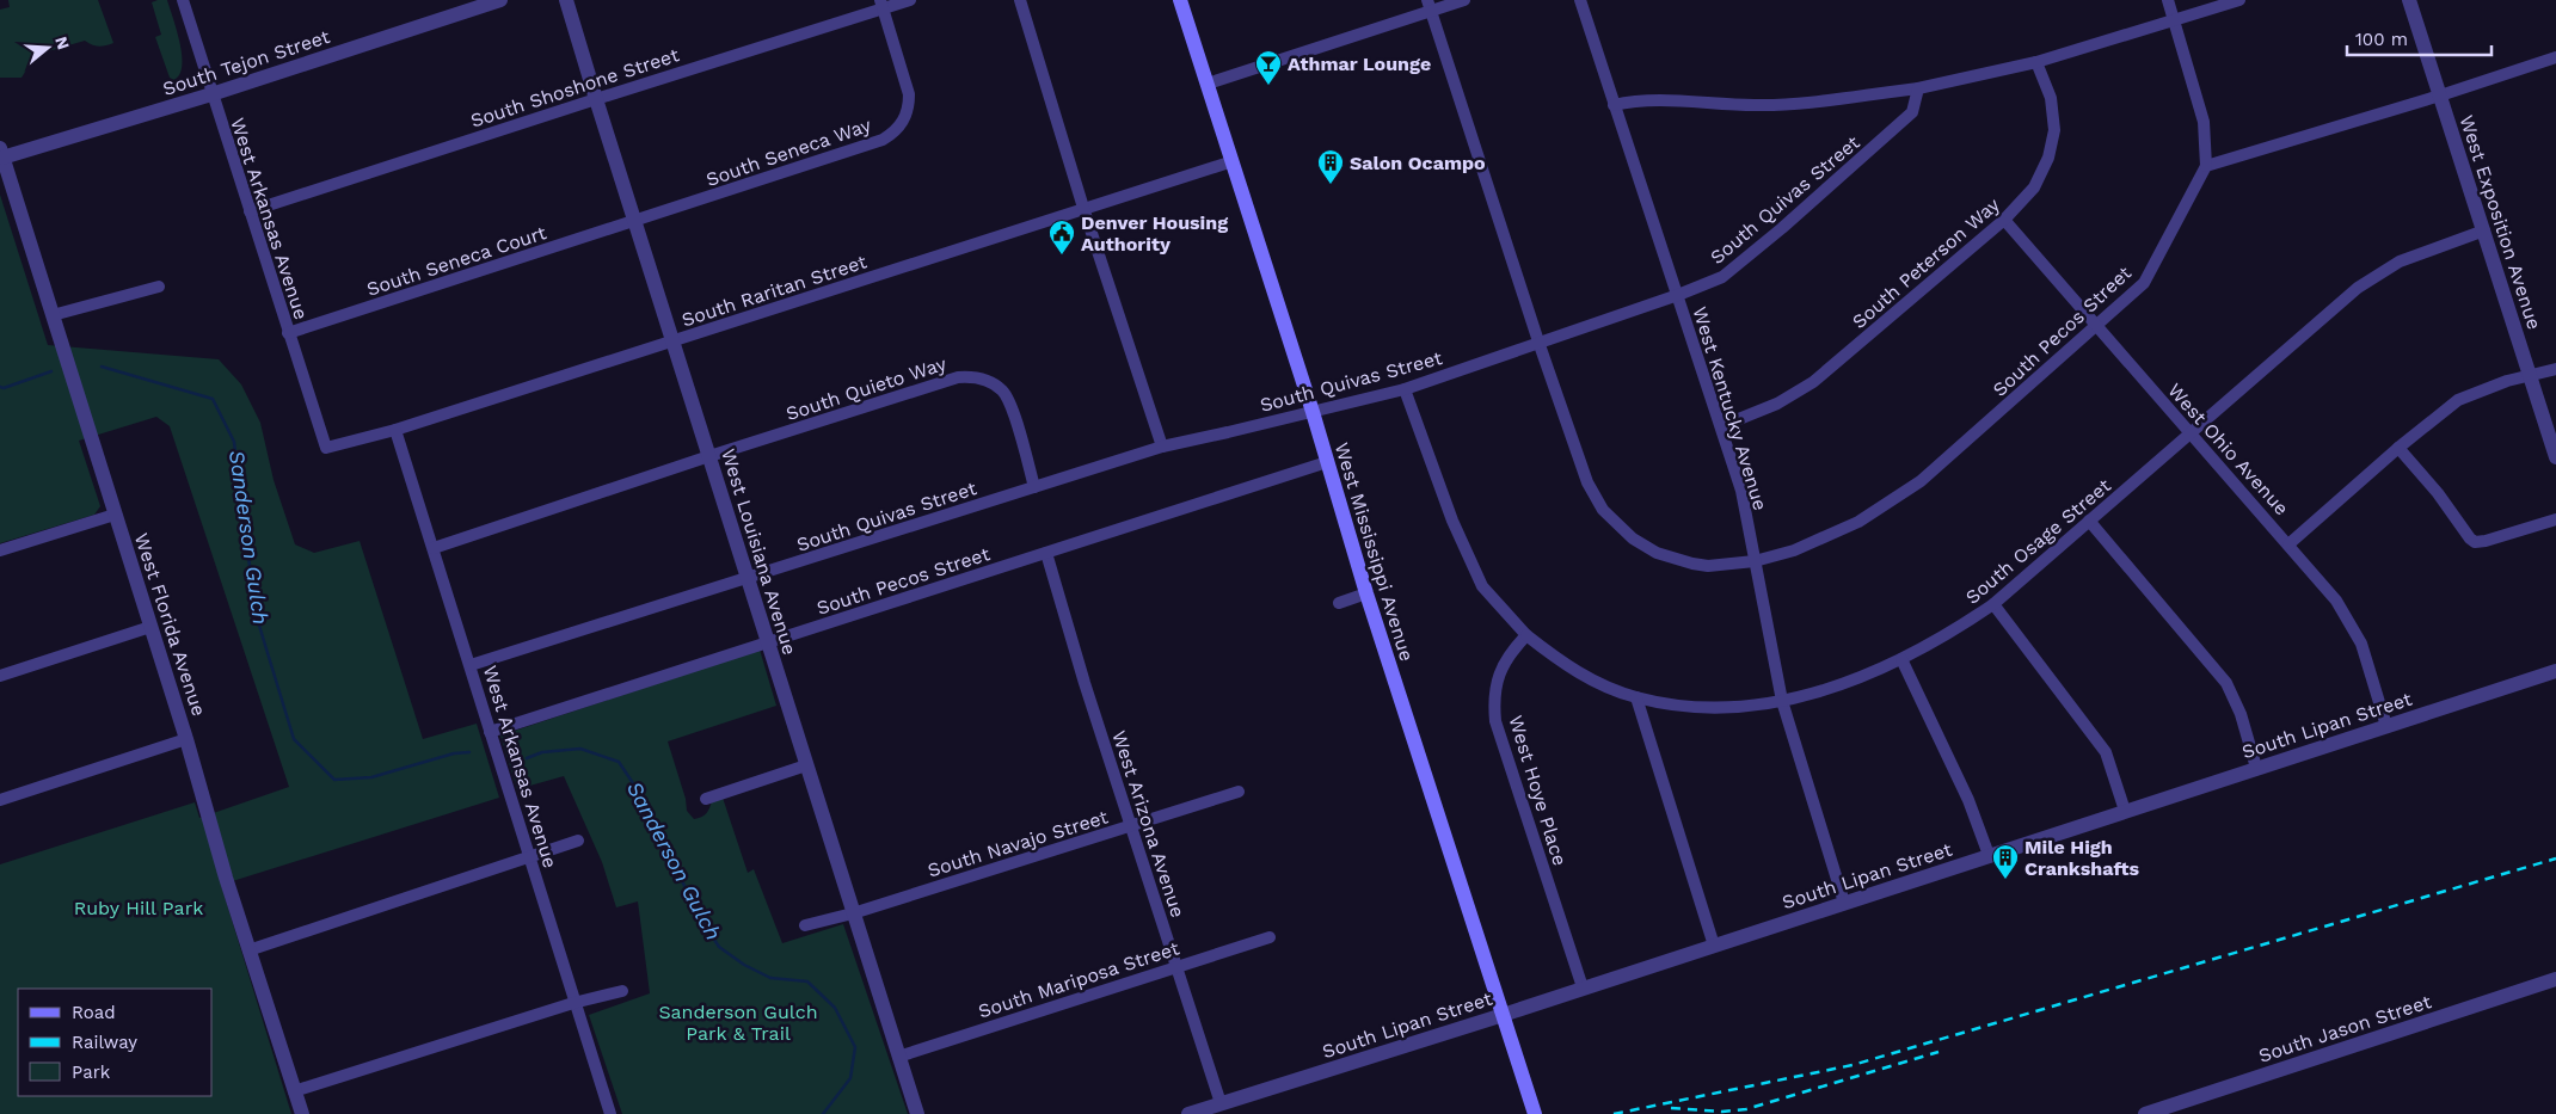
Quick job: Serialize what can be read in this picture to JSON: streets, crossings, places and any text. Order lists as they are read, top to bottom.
{
  "streets": {
    "main road": ["West Mississippi Avenue"],
    "street": [
      "South Tejon Street",
      "South Shoshone Street",
      "South Seneca Way",
      "South Quivas Street",
      "West Arkansas Avenue",
      "West Exposition Avenue",
      "South Seneca Court",
      "South Peterson Way",
      "South Raritan Street",
      "South Pecos Street",
      "South Quieto Way",
      "West Kentucky Avenue",
      "West Ohio Avenue",
      "South Osage Street",
      "West Louisiana Avenue",
      "West Florida Avenue",
      "South Lipan Street",
      "West Hoye Place",
      "West Arizona Avenue",
      "South Navajo Street",
      "South Mariposa Street",
      "South Jason Street"
    ]
  },
  "crossings": [
    ["South Tejon Street", "West Arkansas Avenue"],
    ["South Tejon Street", "West Florida Avenue"],
    ["South Shoshone Street", "South Seneca Way"],
    ["South Shoshone Street", "West Arkansas Avenue"],
    ["South Shoshone Street", "West Louisiana Avenue"],
    ["South Seneca Way", "South Seneca Court"],
    ["South Seneca Way", "West Louisiana Avenue"],
    ["South Quivas Street", "West Arkansas Avenue"],
    ["South Quivas Street", "South Pecos Street"],
    ["South Quivas Street", "South Quieto Way"],
    ["South Quivas Street", "West Kentucky Avenue"],
    ["South Quivas Street", "West Louisiana Avenue"],
    ["South Quivas Street", "West Mississippi Avenue"],
    ["West Arkansas Avenue", "South Seneca Court"],
    ["West Arkansas Avenue", "South Raritan Street"],
    ["West Arkansas Avenue", "South Pecos Street"],
    ["West Arkansas Avenue", "South Quieto Way"],
    ["West Exposition Avenue", "South Osage Street"],
    ["South Seneca Court", "West Louisiana Avenue"],
    ["South Peterson Way", "West Kentucky Avenue"],
    ["South Peterson Way", "West Ohio Avenue"],
    ["South Raritan Street", "West Louisiana Avenue"],
    ["South Raritan Street", "West Mississippi Avenue"],
    ["South Pecos Street", "West Kentucky Avenue"],
    ["South Pecos Street", "West Ohio Avenue"],
    ["South Pecos Street", "West Louisiana Avenue"],
    ["South Pecos Street", "West Mississippi Avenue"],
    ["South Pecos Street", "West Arizona Avenue"],
    ["South Quieto Way", "West Louisiana Avenue"],
    ["West Kentucky Avenue", "South Osage Street"],
    ["West Kentucky Avenue", "South Lipan Street"],
    ["West Ohio Avenue", "South Osage Street"],
    ["West Ohio Avenue", "South Lipan Street"],
    ["South Osage Street", "West Hoye Place"],
    ["West Louisiana Avenue", "South Navajo Street"],
    ["West Louisiana Avenue", "South Mariposa Street"],
    ["West Mississippi Avenue", "South Lipan Street"],
    ["South Lipan Street", "West Hoye Place"],
    ["South Lipan Street", "West Arizona Avenue"],
    ["West Arizona Avenue", "South Navajo Street"],
    ["West Arizona Avenue", "South Mariposa Street"]
  ],
  "water": ["Sanderson Gulch"],
  "parks": ["Ruby Hill Park", "Sanderson Gulch Park & Trail"],
  "places": {
    "bar": ["Athmar Lounge"],
    "building": ["Salon Ocampo", "Mile High Crankshafts"],
    "public building": ["Denver Housing Authority"]
  },
  "legend": ["Road", "Railway", "Park"],
  "scale_bar": "100 m",
  "north": "right"
}
